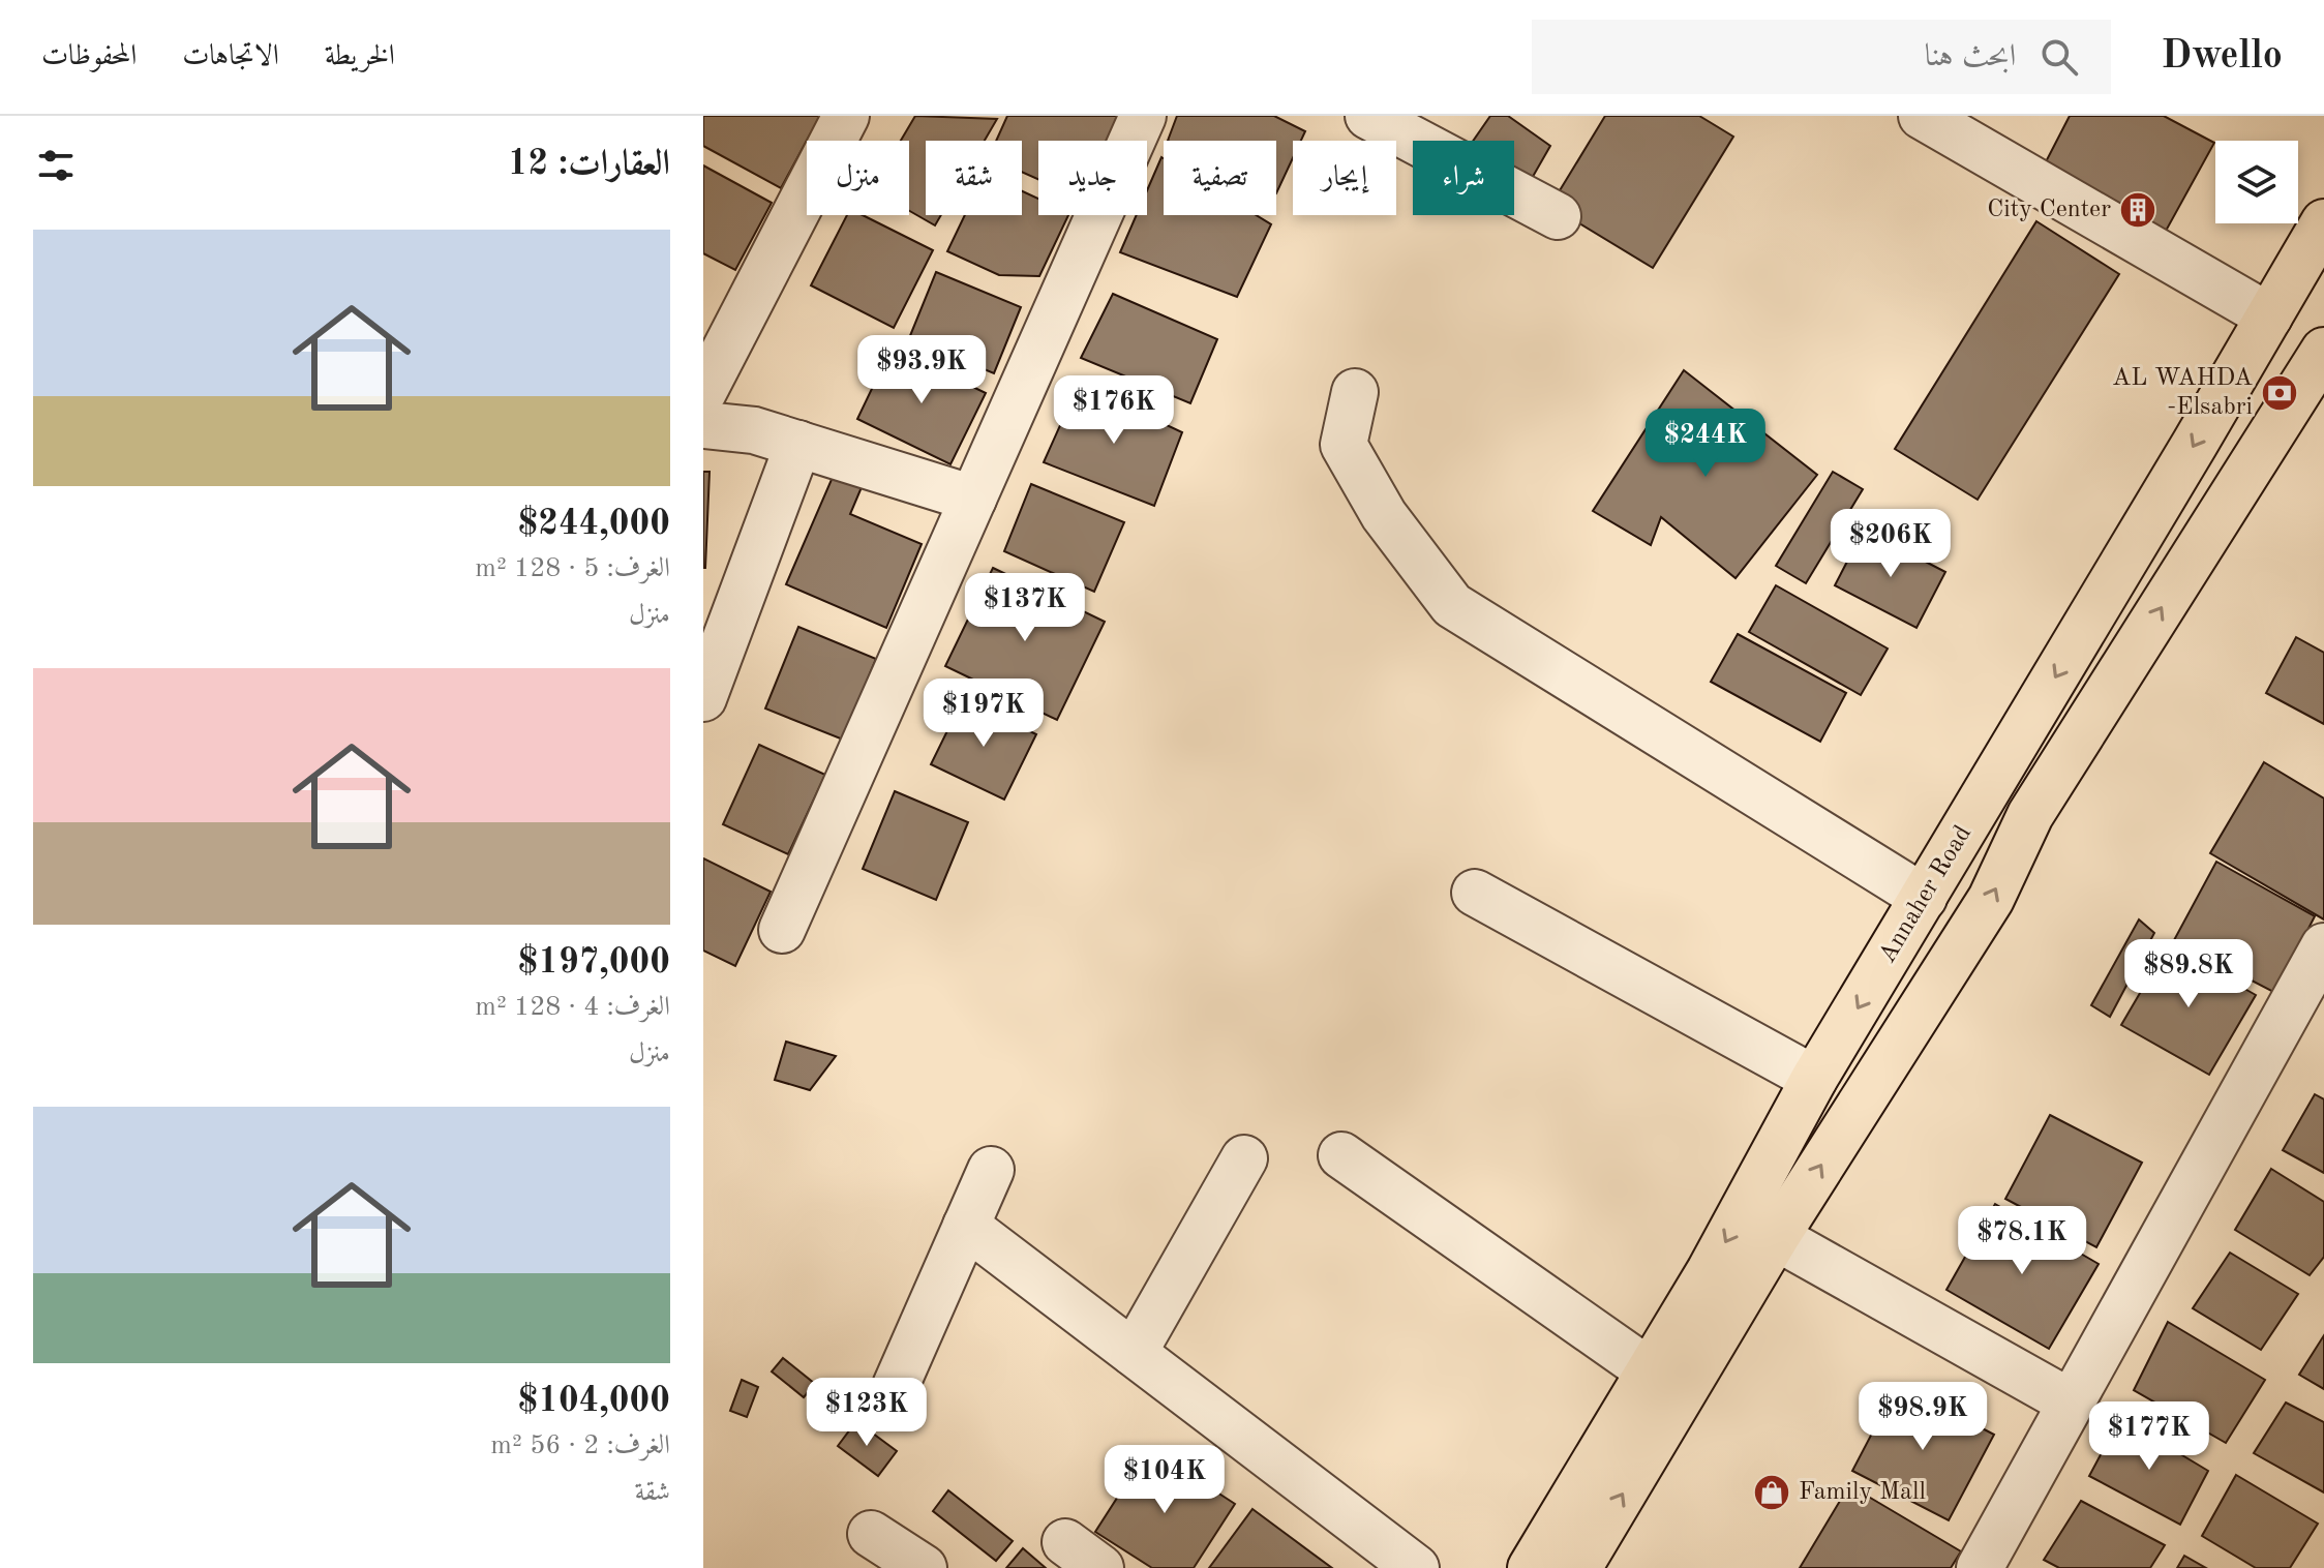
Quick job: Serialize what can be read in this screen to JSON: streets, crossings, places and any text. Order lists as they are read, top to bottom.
{
  "streets": {
    "main road": ["Annaher Road"]
  },
  "places": {
    "building": ["City Center"],
    "bank": ["AL WAHDA -Elsabri"],
    "shop": ["Family Mall"]
  },
  "page": {
    "header": "Dwello",
    "search": "ابحث هنا",
    "nav": ["الخريطة", "الاتجاهات", "المحفوظات"],
    "heading": "العقارات: 12",
    "chip": [
      "شراء",
      "إيجار",
      "تصفية",
      "جديد",
      "شقة",
      "منزل"
    ],
    "list": [
      {
        "name": "$244,000",
        "note": "الغرف: 5 · 128 m² · منزل"
      },
      {
        "name": "$197,000",
        "note": "الغرف: 4 · 128 m² · منزل"
      },
      {
        "name": "$104,000",
        "note": "الغرف: 2 · 56 m² · شقة"
      }
    ],
    "price": [
      "$93.9K",
      "$176K",
      "$244K",
      "$206K",
      "$137K",
      "$197K",
      "$89.8K",
      "$78.1K",
      "$123K",
      "$98.9K",
      "$177K",
      "$104K"
    ]
  }
}
